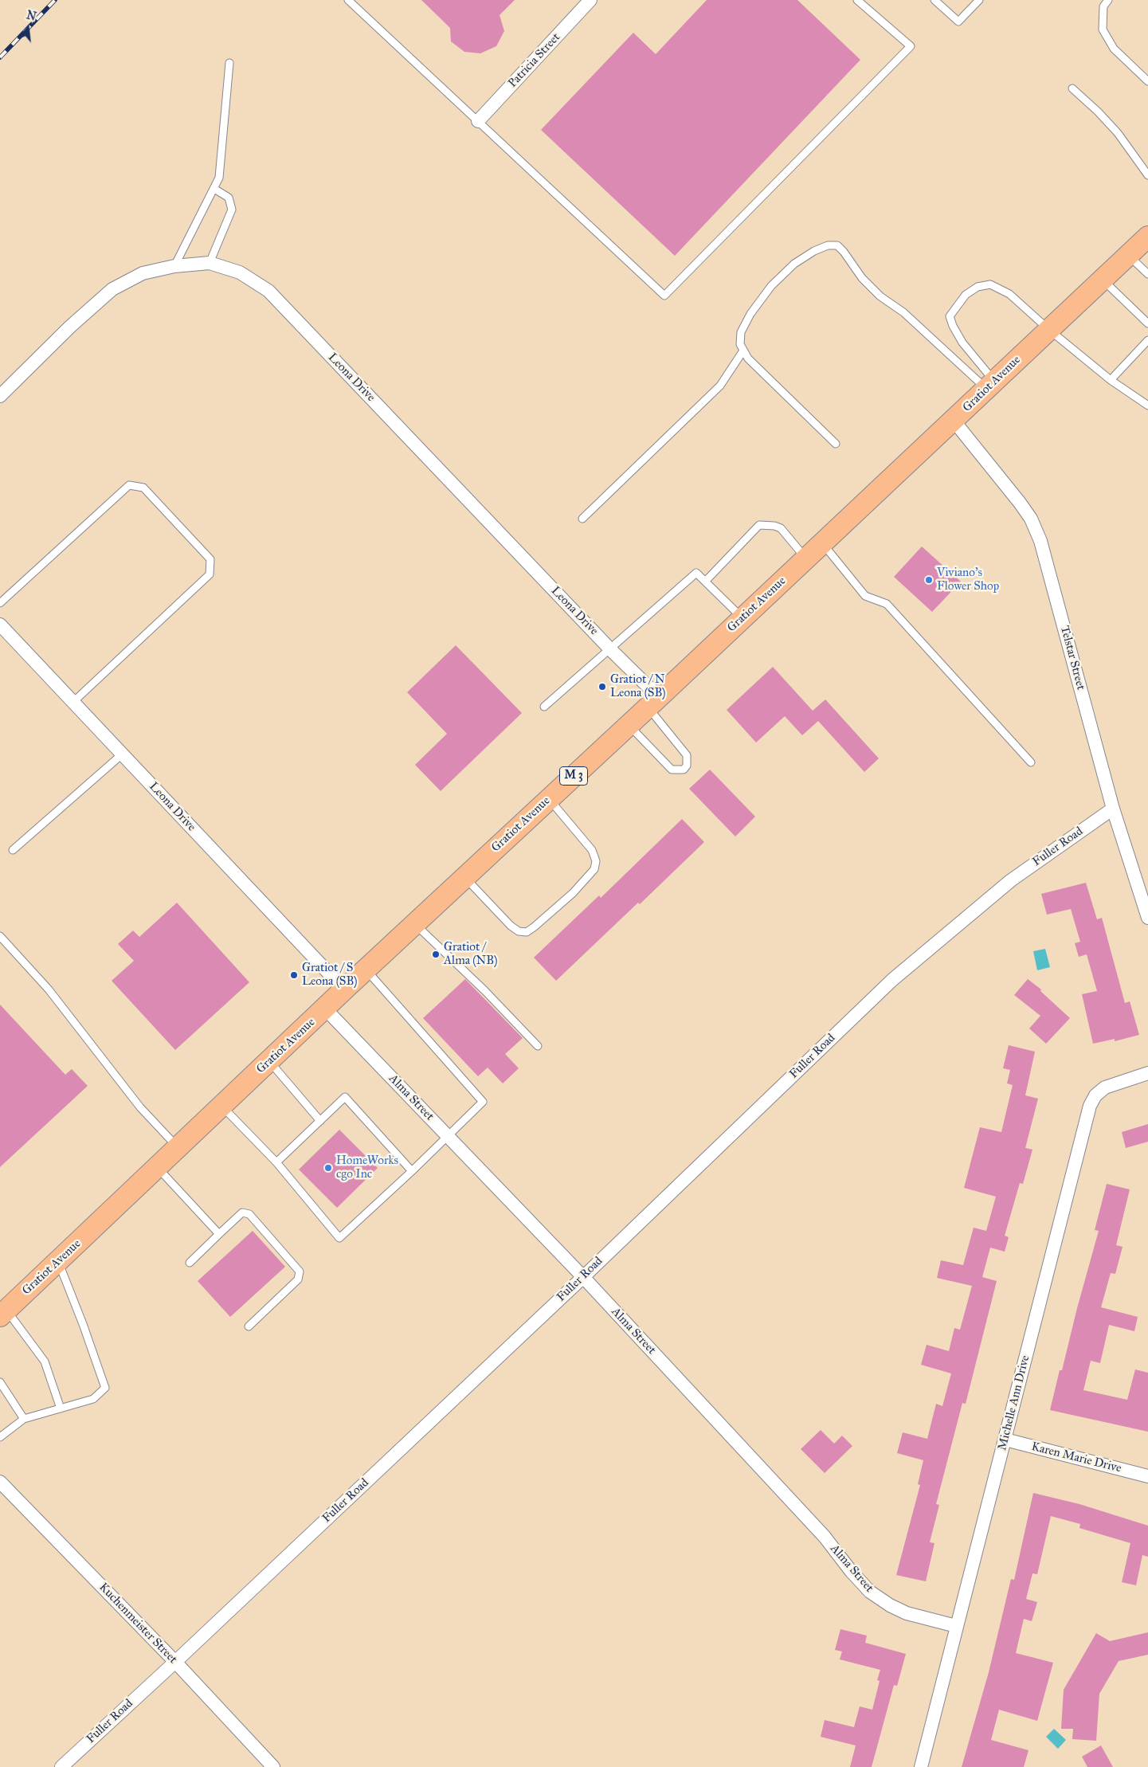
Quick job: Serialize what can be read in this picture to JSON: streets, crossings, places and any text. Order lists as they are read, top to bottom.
{
  "streets": {
    "main road": ["Gratiot Avenue", "M 3"],
    "street": [
      "Patricia Street",
      "Leona Drive",
      "Telstar Street",
      "Fuller Road",
      "Alma Street",
      "Michelle Ann Drive",
      "Karen Marie Drive",
      "Kuchenmeister Street"
    ]
  },
  "crossings": [
    ["Leona Drive", "Gratiot Avenue"],
    ["Gratiot Avenue", "Telstar Street"],
    ["Gratiot Avenue", "Alma Street"],
    ["Telstar Street", "Fuller Road"],
    ["Fuller Road", "Alma Street"],
    ["Fuller Road", "Kuchenmeister Street"],
    ["Alma Street", "Michelle Ann Drive"],
    ["Michelle Ann Drive", "Karen Marie Drive"]
  ],
  "places": [
    "Viviano's Flower Shop",
    "Gratiot / N Leona (SB)",
    "Gratiot / Alma (NB)",
    "Gratiot / S Leona (SB)",
    "HomeWorks cgo Inc"
  ],
  "north": "top"
}
